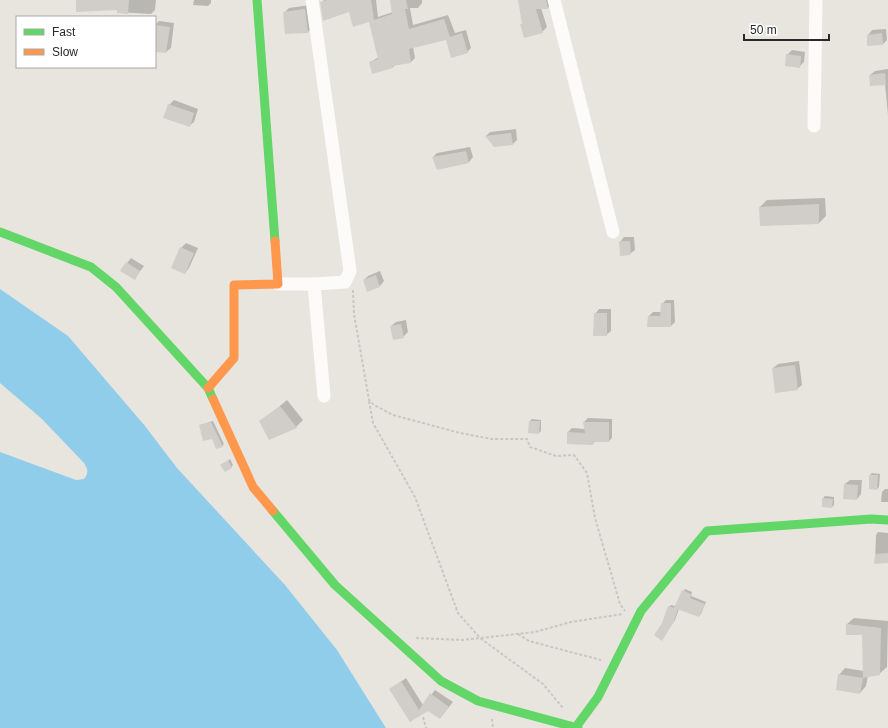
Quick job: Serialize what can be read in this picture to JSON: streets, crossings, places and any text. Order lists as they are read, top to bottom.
{
  "legend": ["Fast", "Slow"],
  "scale_bar": "50 m"
}
